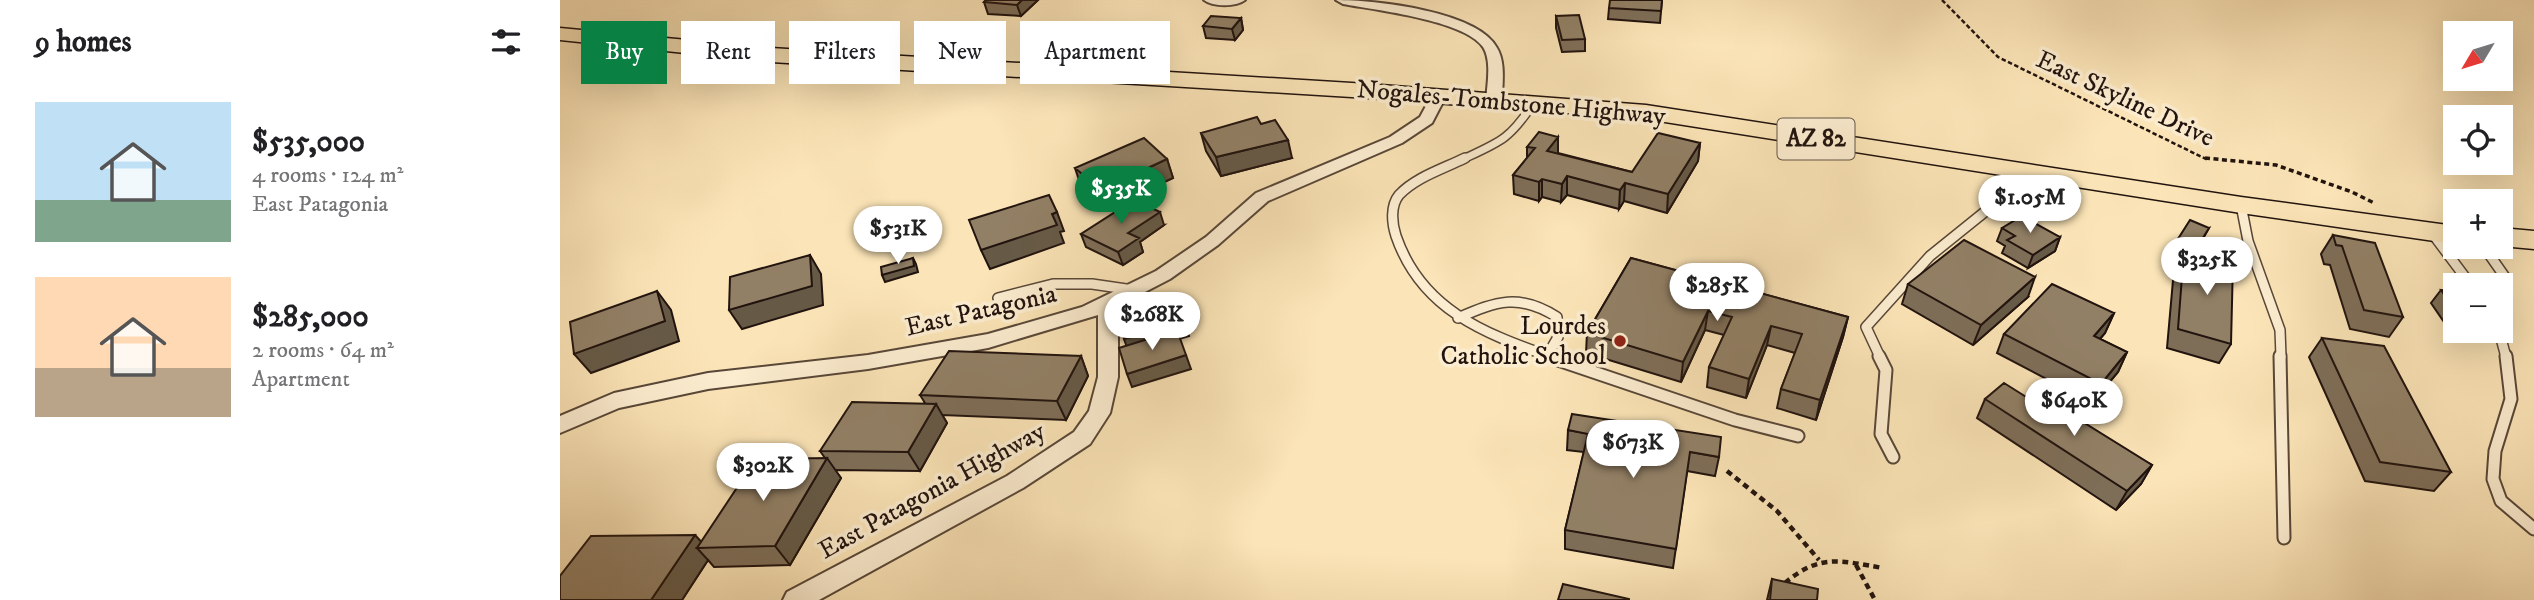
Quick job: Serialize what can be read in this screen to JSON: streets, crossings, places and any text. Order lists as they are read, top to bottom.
{
  "streets": {
    "main road": ["Nogales-Tombstone Highway", "AZ 82"],
    "street": ["East Patagonia", "East Patagonia Highway"],
    "path": ["East Skyline Drive"]
  },
  "crossings": [
    ["Nogales-Tombstone Highway", "East Patagonia"],
    ["East Patagonia", "East Patagonia Highway"]
  ],
  "places": ["Lourdes Catholic School"],
  "north": "bottom left",
  "page": {
    "heading": "9 homes",
    "map_buttons": ["+", "−"],
    "chip": [
      "Buy",
      "Rent",
      "Filters",
      "New",
      "Apartment"
    ],
    "list": [
      {
        "name": "$535,000",
        "note": "4 rooms · 124 m² · East Patagonia"
      },
      {
        "name": "$285,000",
        "note": "2 rooms · 64 m² · Apartment"
      }
    ],
    "price": [
      "$535K",
      "$1.05M",
      "$531K",
      "$325K",
      "$285K",
      "$268K",
      "$640K",
      "$673K",
      "$302K"
    ]
  }
}
